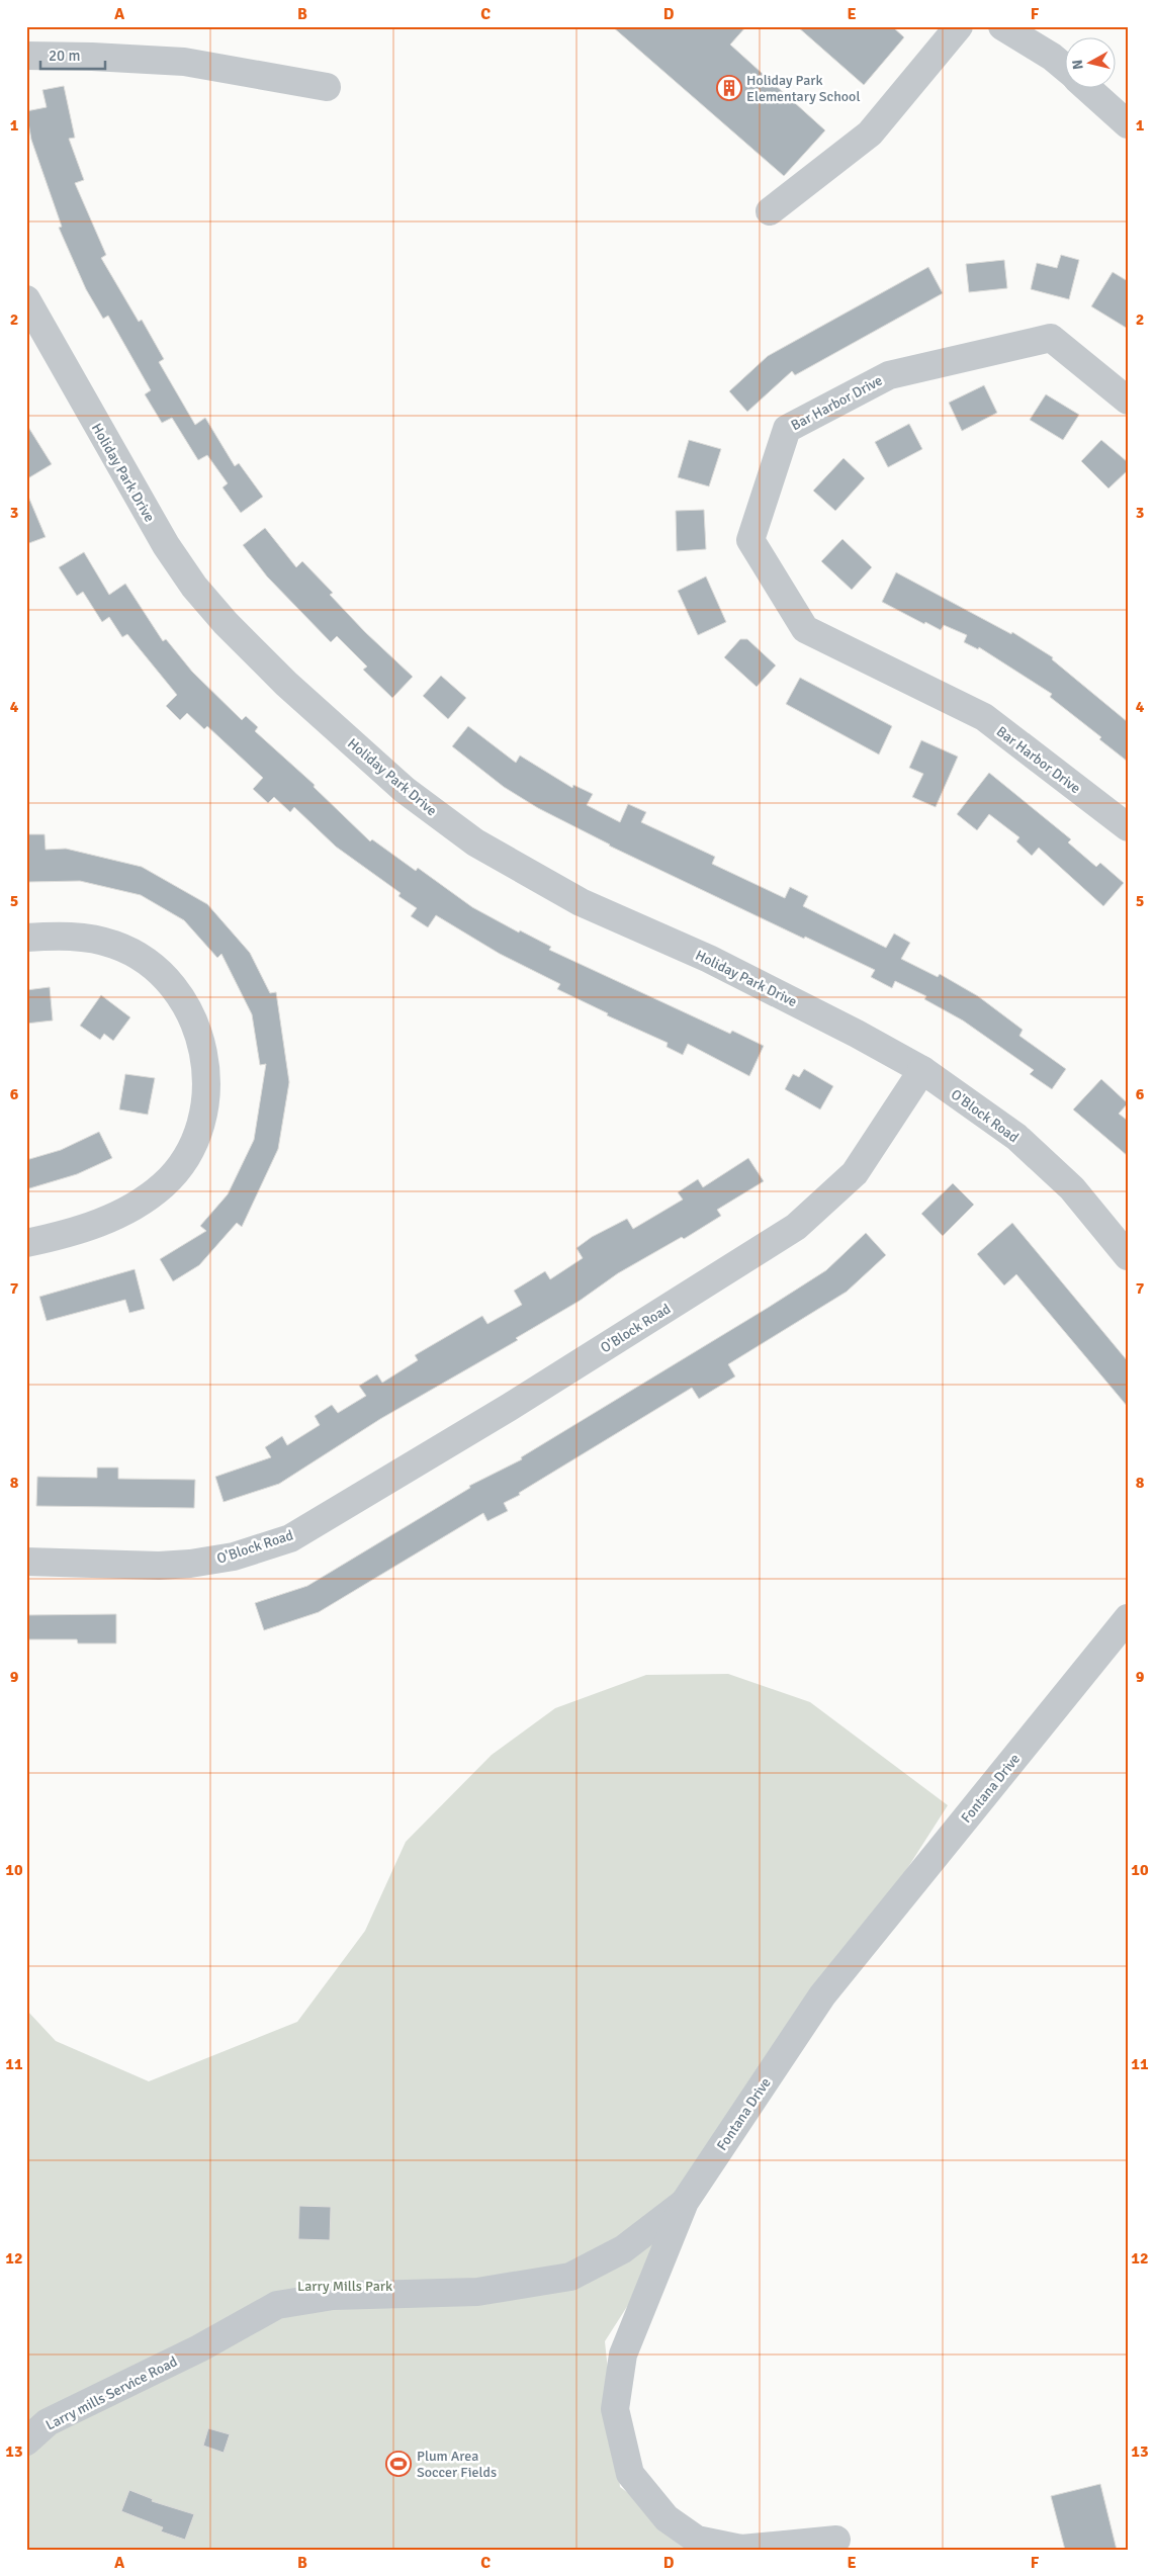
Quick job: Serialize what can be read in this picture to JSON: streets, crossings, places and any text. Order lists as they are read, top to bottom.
{
  "streets": {
    "street": [
      "Bar Harbor Drive",
      "Holiday Park Drive",
      "O'Block Road",
      "Fontana Drive",
      "Larry mills Service Road"
    ]
  },
  "crossings": [
    ["Holiday Park Drive", "O'Block Road"],
    ["Fontana Drive", "Larry mills Service Road"]
  ],
  "parks": ["Larry Mills Park"],
  "places": {
    "building": ["Holiday Park Elementary School"],
    "sports": ["Plum Area Soccer Fields"]
  },
  "scale_bar": "20 m",
  "north": "left",
  "grid": {
    "columns": [
      "A",
      "B",
      "C",
      "D",
      "E",
      "F"
    ],
    "rows": [
      "1",
      "2",
      "3",
      "4",
      "5",
      "6",
      "7",
      "8",
      "9",
      "10",
      "11",
      "12",
      "13"
    ]
  }
}
